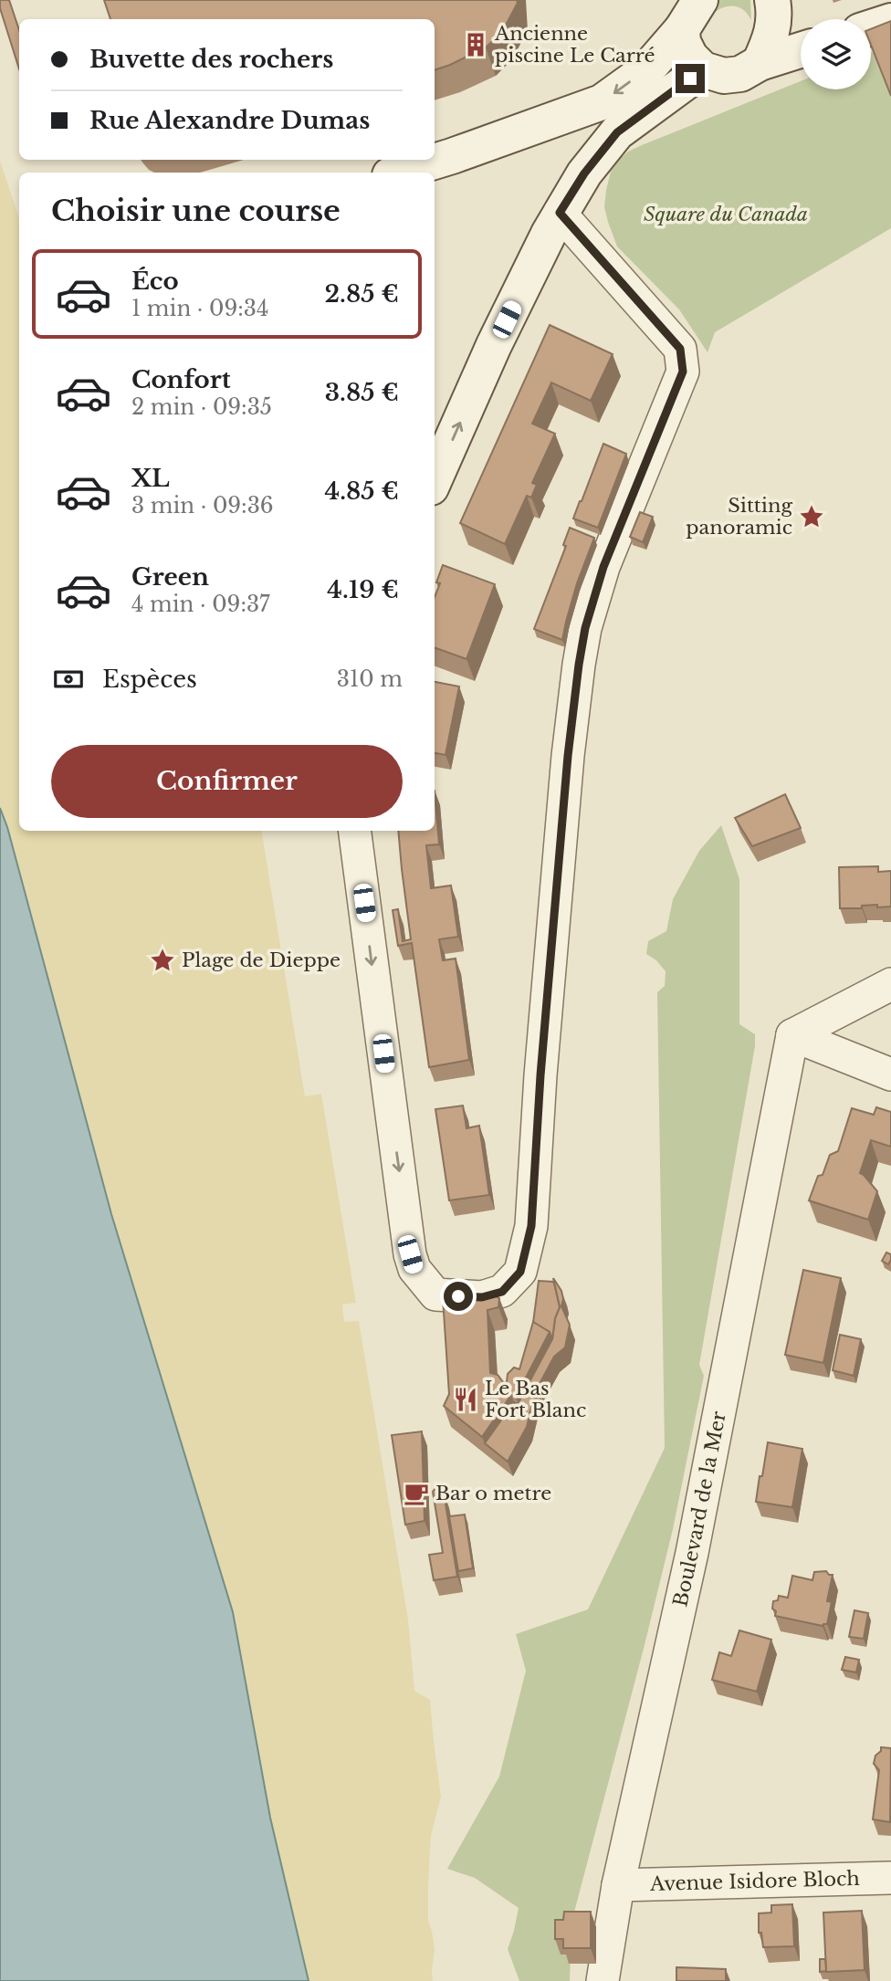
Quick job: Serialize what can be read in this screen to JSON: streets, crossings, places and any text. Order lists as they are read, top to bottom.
{
  "streets": {
    "street": ["Boulevard de la Mer", "Avenue Isidore Bloch"]
  },
  "crossings": [
    ["Boulevard de la Mer", "Avenue Isidore Bloch"]
  ],
  "parks": ["Square du Canada"],
  "places": {
    "building": ["Ancienne piscine Le Carré"],
    "place": ["Sitting panoramic", "Plage de Dieppe"],
    "restaurant": ["Le Bas Fort Blanc"],
    "cafe": ["Bar o metre"]
  },
  "page": {
    "banner": ["Buvette des rochers", "Rue Alexandre Dumas"],
    "heading": "Choisir une course",
    "list": [
      {
        "name": "Éco",
        "note": "1 min · 09:34",
        "value": "2.85 €"
      },
      {
        "name": "Confort",
        "note": "2 min · 09:35",
        "value": "3.85 €"
      },
      {
        "name": "XL",
        "note": "3 min · 09:36",
        "value": "4.85 €"
      },
      {
        "name": "Green",
        "note": "4 min · 09:37",
        "value": "4.19 €"
      }
    ],
    "pay": ["Espèces", "310 m"],
    "buttons": "Confirmer"
  }
}
